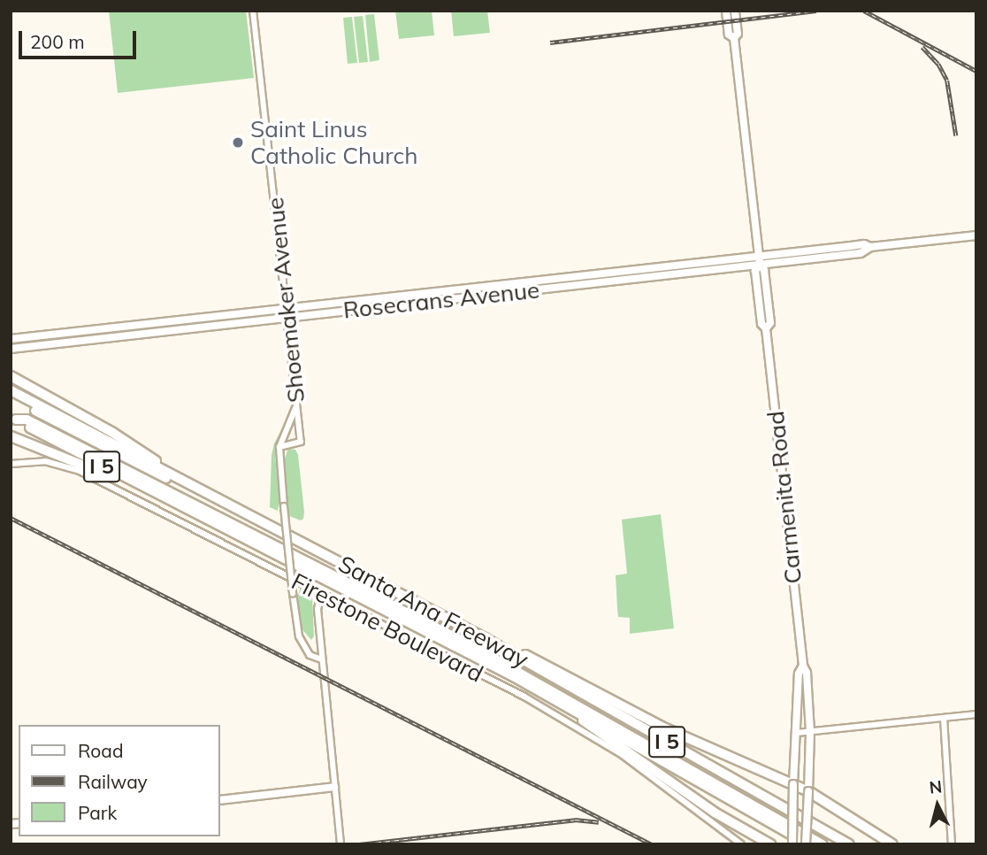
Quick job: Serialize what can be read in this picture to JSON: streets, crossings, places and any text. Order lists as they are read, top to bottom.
{
  "streets": {
    "highway": ["I 5", "Santa Ana Freeway"],
    "main road": ["Rosecrans Avenue", "Carmenita Road"],
    "street": ["Shoemaker Avenue", "Firestone Boulevard"]
  },
  "crossings": [
    ["Shoemaker Avenue", "Rosecrans Avenue"],
    ["Rosecrans Avenue", "Carmenita Road"],
    ["Carmenita Road", "Santa Ana Freeway"]
  ],
  "places": ["Saint Linus Catholic Church"],
  "legend": ["Road", "Railway", "Park"],
  "scale_bar": "200 m",
  "north": "top"
}
